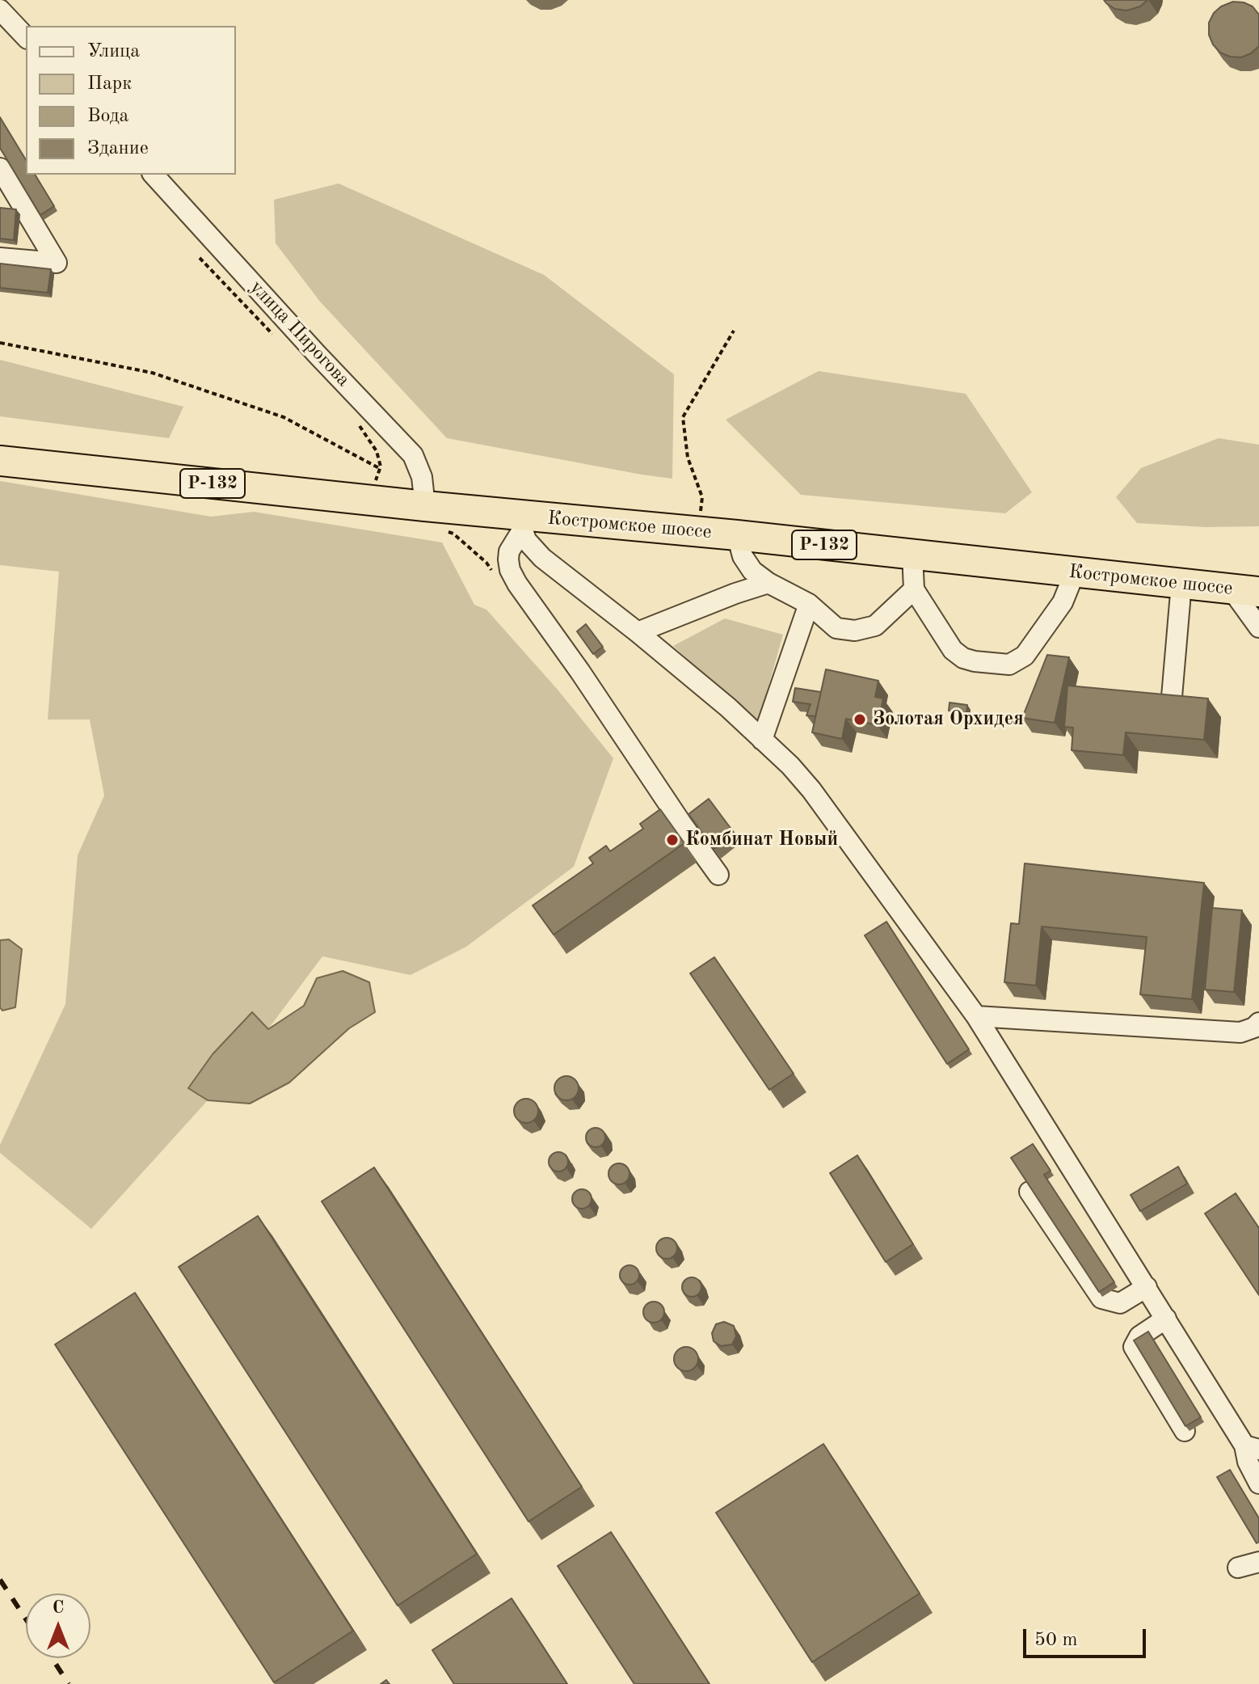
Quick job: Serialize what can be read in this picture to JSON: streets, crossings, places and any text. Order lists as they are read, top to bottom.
{
  "streets": {
    "highway": ["Р-132", "Костромское шоссе"],
    "street": ["улица Пирогова"]
  },
  "crossings": [
    ["улица Пирогова", "Костромское шоссе"]
  ],
  "places": ["Золотая Орхидея", "Комбинат Новый"],
  "legend": [
    "Улица",
    "Парк",
    "Вода",
    "Здание"
  ],
  "scale_bar": "50 m",
  "north": "top"
}
